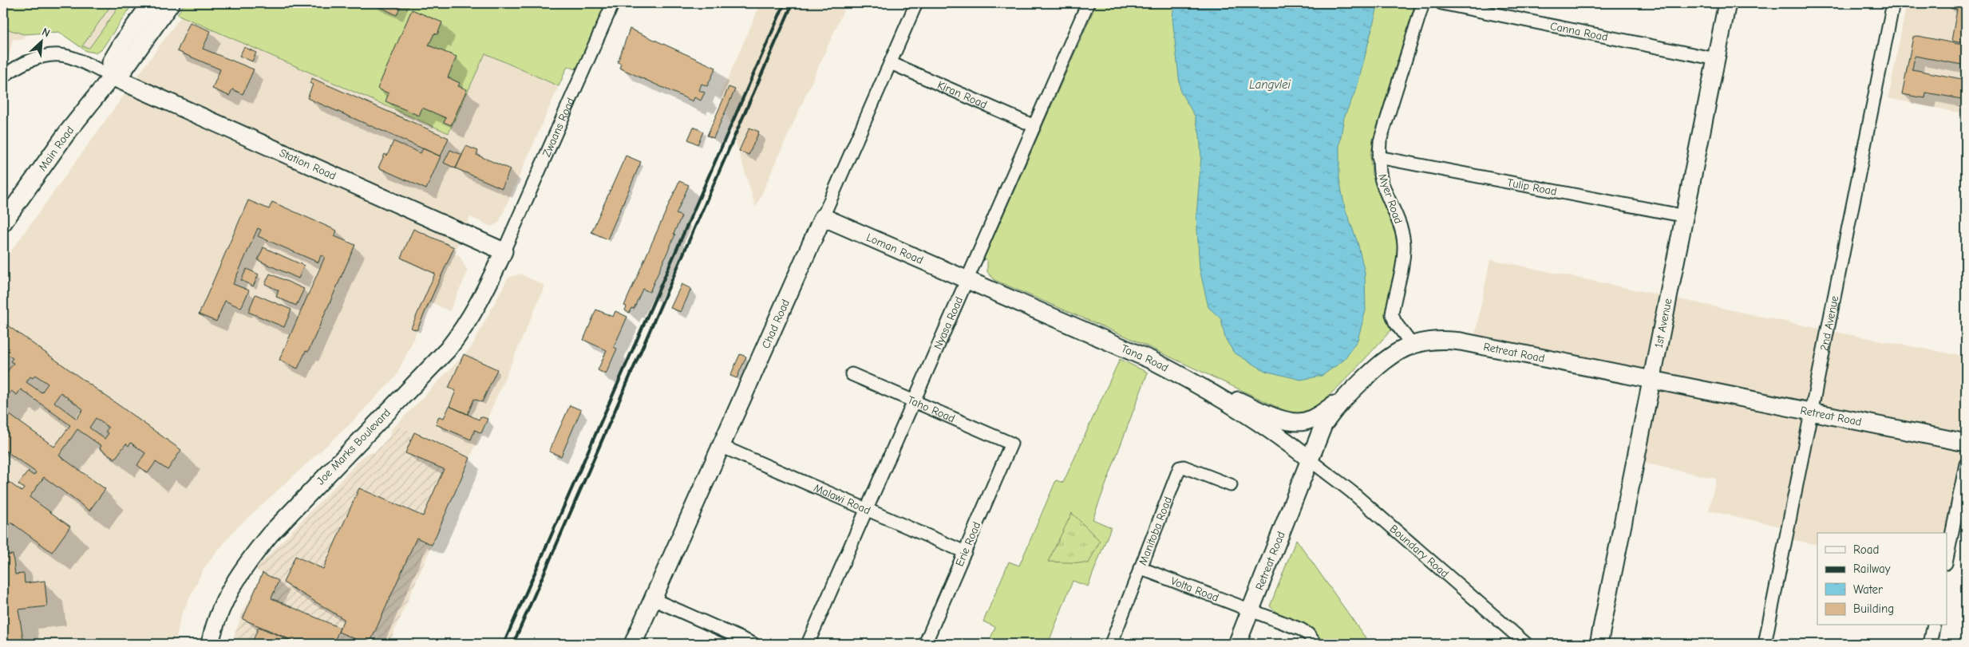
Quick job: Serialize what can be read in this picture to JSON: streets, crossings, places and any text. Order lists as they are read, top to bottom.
{
  "streets": {
    "main road": [
      "Main Road",
      "Station Road",
      "Loman Road",
      "Chad Road",
      "1st Avenue",
      "Retreat Road",
      "Tana Road",
      "Joe Marks Boulevard"
    ],
    "street": [
      "Canna Road",
      "Kiran Road",
      "Zwaans Road",
      "Tulip Road",
      "Myer Road",
      "Nyasa Road",
      "2nd Avenue",
      "Taho Road",
      "Malawi Road",
      "Manitoba Road",
      "Erie Road",
      "Boundary Road",
      "Volta Road"
    ]
  },
  "crossings": [
    ["Canna Road", "1st Avenue"],
    ["Kiran Road", "Nyasa Road"],
    ["Kiran Road", "Chad Road"],
    ["Zwaans Road", "Station Road"],
    ["Zwaans Road", "Joe Marks Boulevard"],
    ["Main Road", "Station Road"],
    ["Station Road", "Joe Marks Boulevard"],
    ["Tulip Road", "Myer Road"],
    ["Tulip Road", "1st Avenue"],
    ["Myer Road", "Retreat Road"],
    ["Loman Road", "Nyasa Road"],
    ["Loman Road", "Chad Road"],
    ["Loman Road", "Tana Road"],
    ["Nyasa Road", "Tana Road"],
    ["Nyasa Road", "Taho Road"],
    ["Nyasa Road", "Malawi Road"],
    ["2nd Avenue", "Retreat Road"],
    ["Chad Road", "Malawi Road"],
    ["1st Avenue", "Retreat Road"],
    ["Retreat Road", "Tana Road"],
    ["Retreat Road", "Boundary Road"],
    ["Retreat Road", "Volta Road"],
    ["Tana Road", "Boundary Road"],
    ["Taho Road", "Erie Road"],
    ["Malawi Road", "Erie Road"],
    ["Manitoba Road", "Volta Road"]
  ],
  "water": ["Langvlei"],
  "legend": [
    "Road",
    "Railway",
    "Water",
    "Building"
  ],
  "north": "top right"
}
